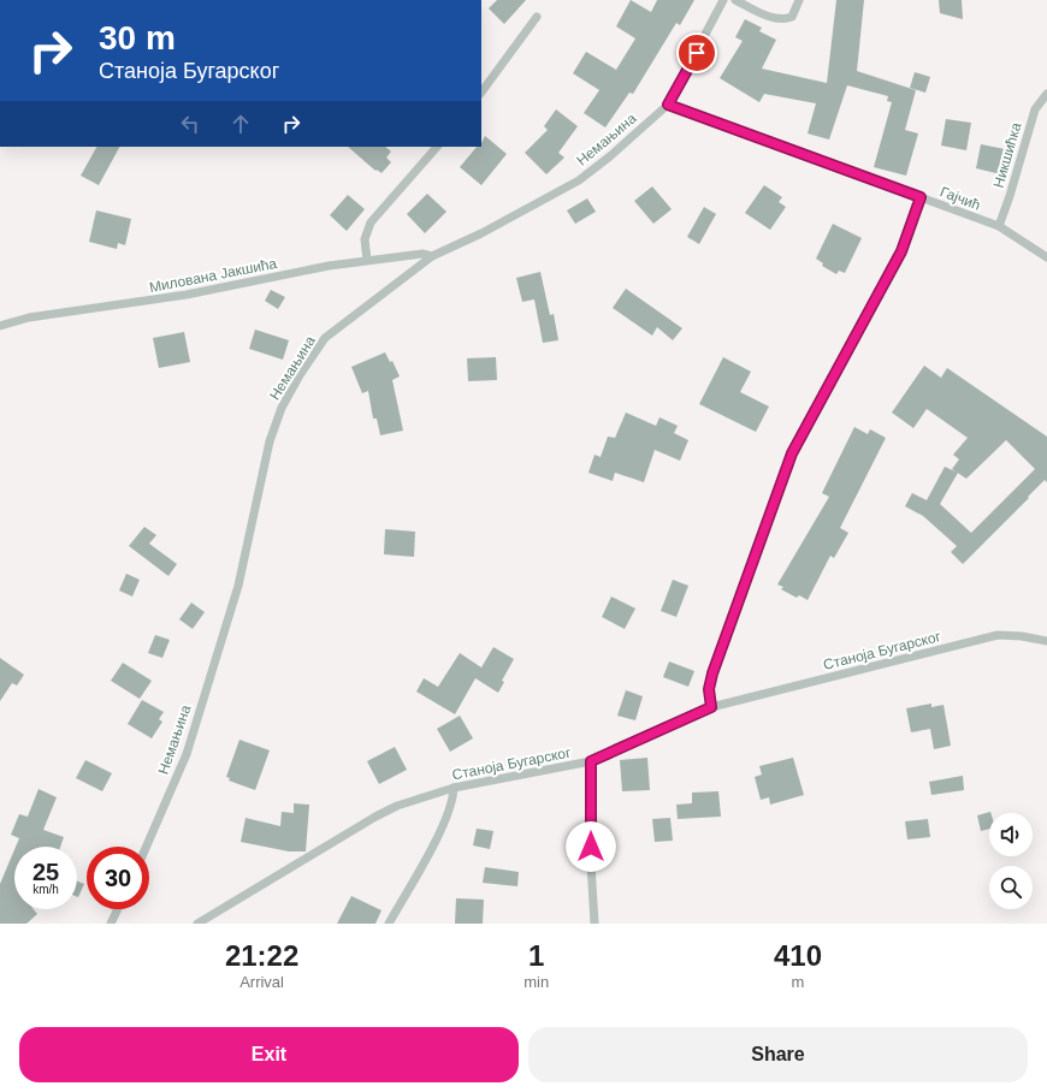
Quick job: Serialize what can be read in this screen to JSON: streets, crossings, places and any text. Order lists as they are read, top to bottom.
{
  "streets": {
    "street": [
      "Немањина",
      "Никшићка",
      "Гајчић",
      "Милована Јакшића",
      "Станоја Бугарског"
    ]
  },
  "crossings": [
    ["Немањина", "Гајчић"],
    ["Немањина", "Милована Јакшића"],
    ["Никшићка", "Гајчић"]
  ],
  "page": {
    "turn": ["30 m", "Станоја Бугарског"],
    "speed": "25 km/h",
    "limit": "30",
    "eta": [
      "21:22",
      "Arrival",
      "1",
      "min",
      "410",
      "m"
    ],
    "buttons": ["Exit", "Share"]
  }
}
